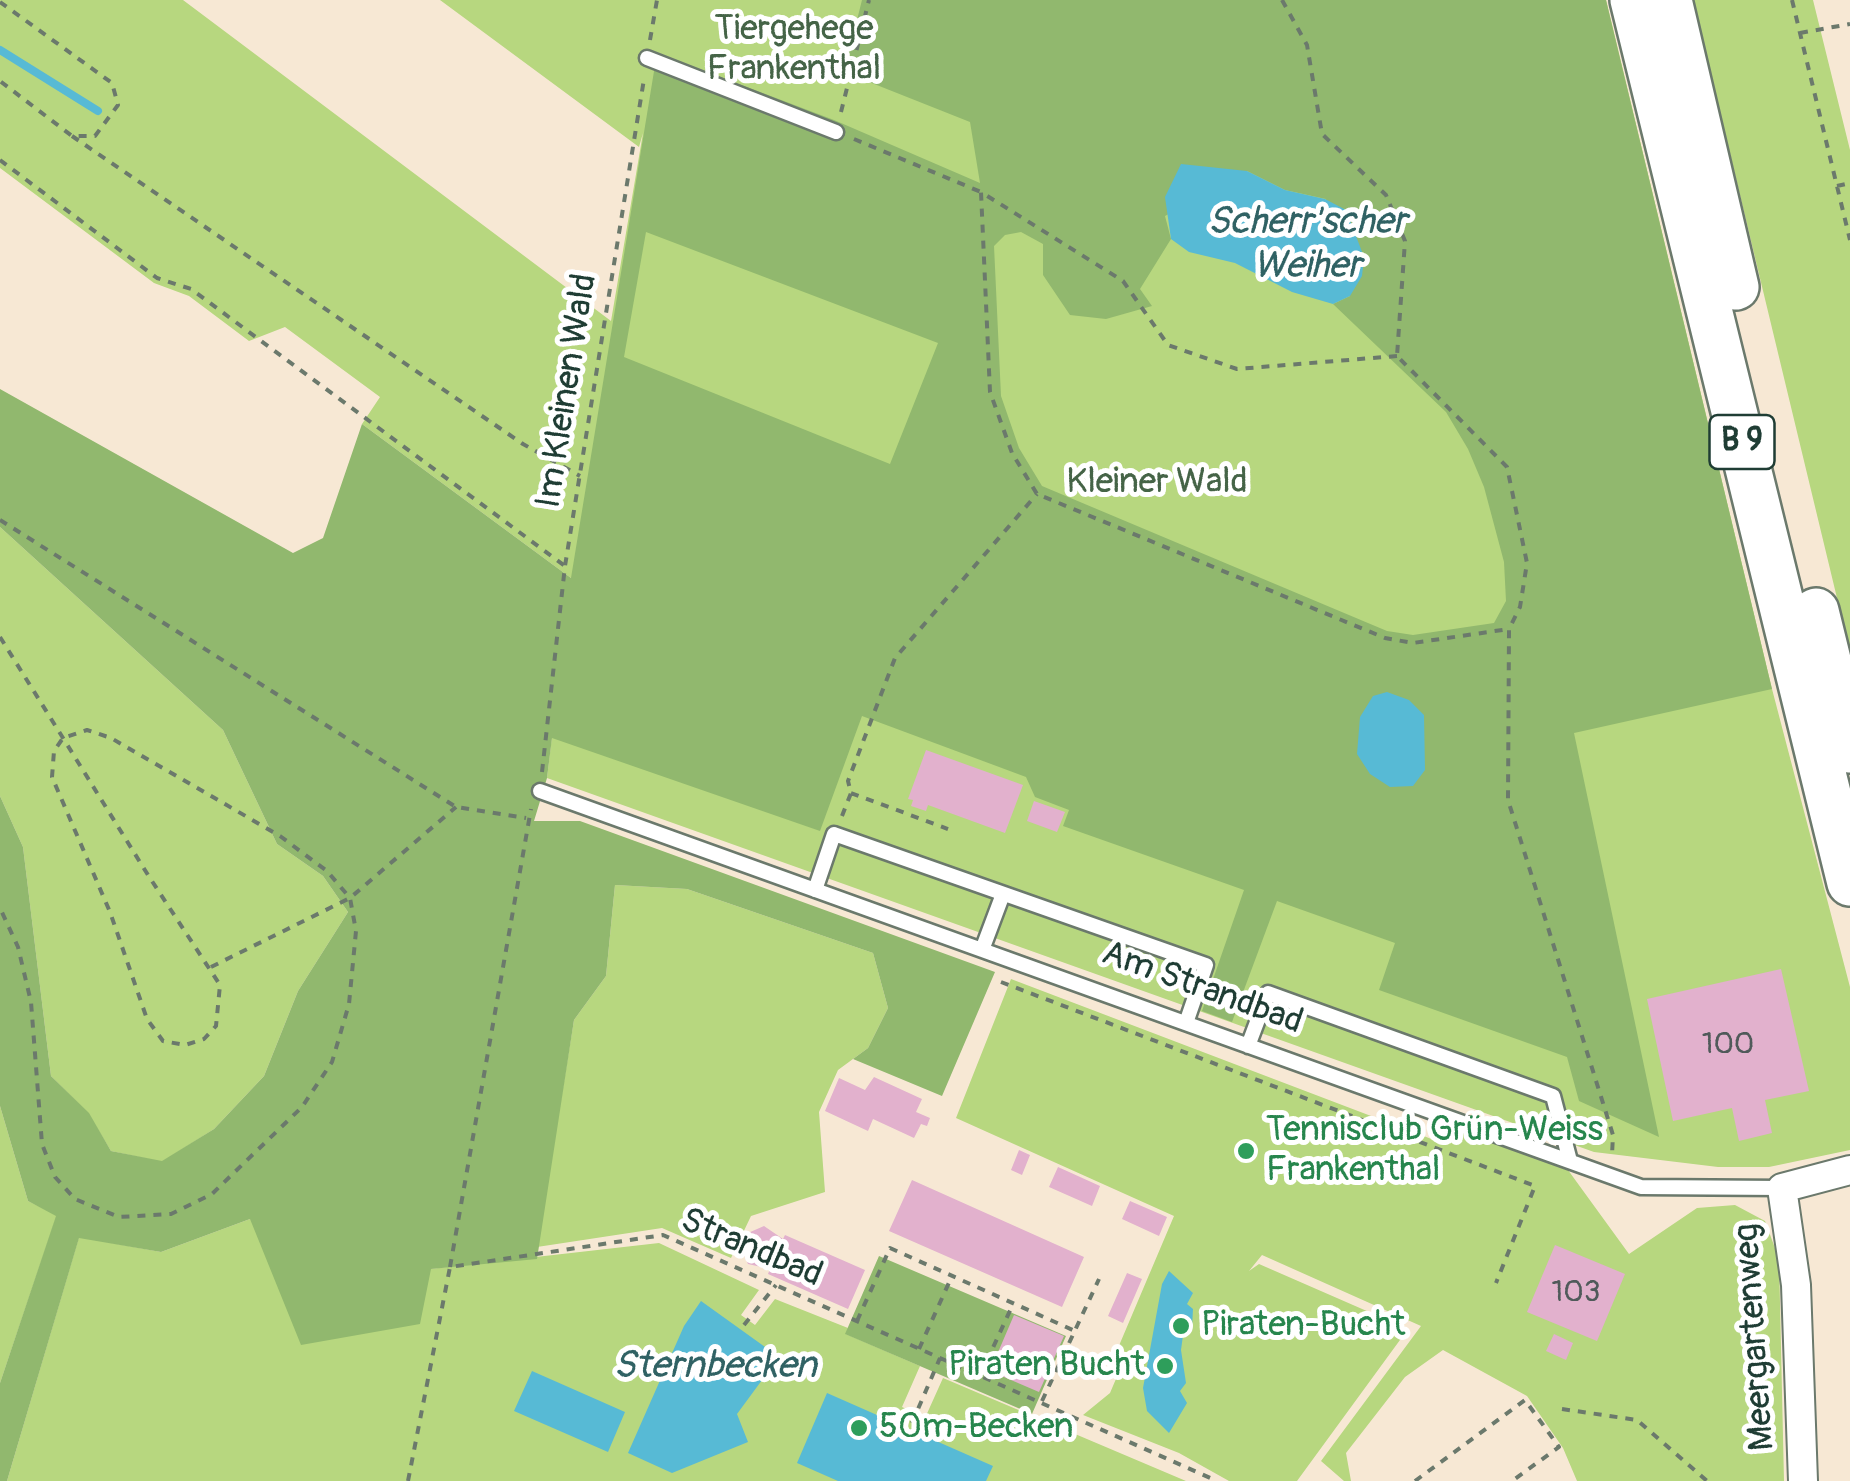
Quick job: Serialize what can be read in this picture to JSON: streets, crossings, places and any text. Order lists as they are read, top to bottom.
{
  "streets": {
    "highway": ["B 9"],
    "street": ["Am Strandbad", "Meergartenweg"],
    "path": ["Im Kleinen Wald", "Strandbad"]
  },
  "crossings": [
    ["Im Kleinen Wald", "Am Strandbad"],
    ["Am Strandbad", "Meergartenweg"]
  ],
  "water": ["Scherr'scher Weiher", "Sternbecken"],
  "parks": ["Tiergehege Frankenthal", "Kleiner Wald"],
  "places": [
    "Tennisclub Grün-Weiss Frankenthal",
    "Piraten-Bucht",
    "Piraten Bucht",
    "50m-Becken"
  ],
  "house_numbers": ["100", "103"]
}
